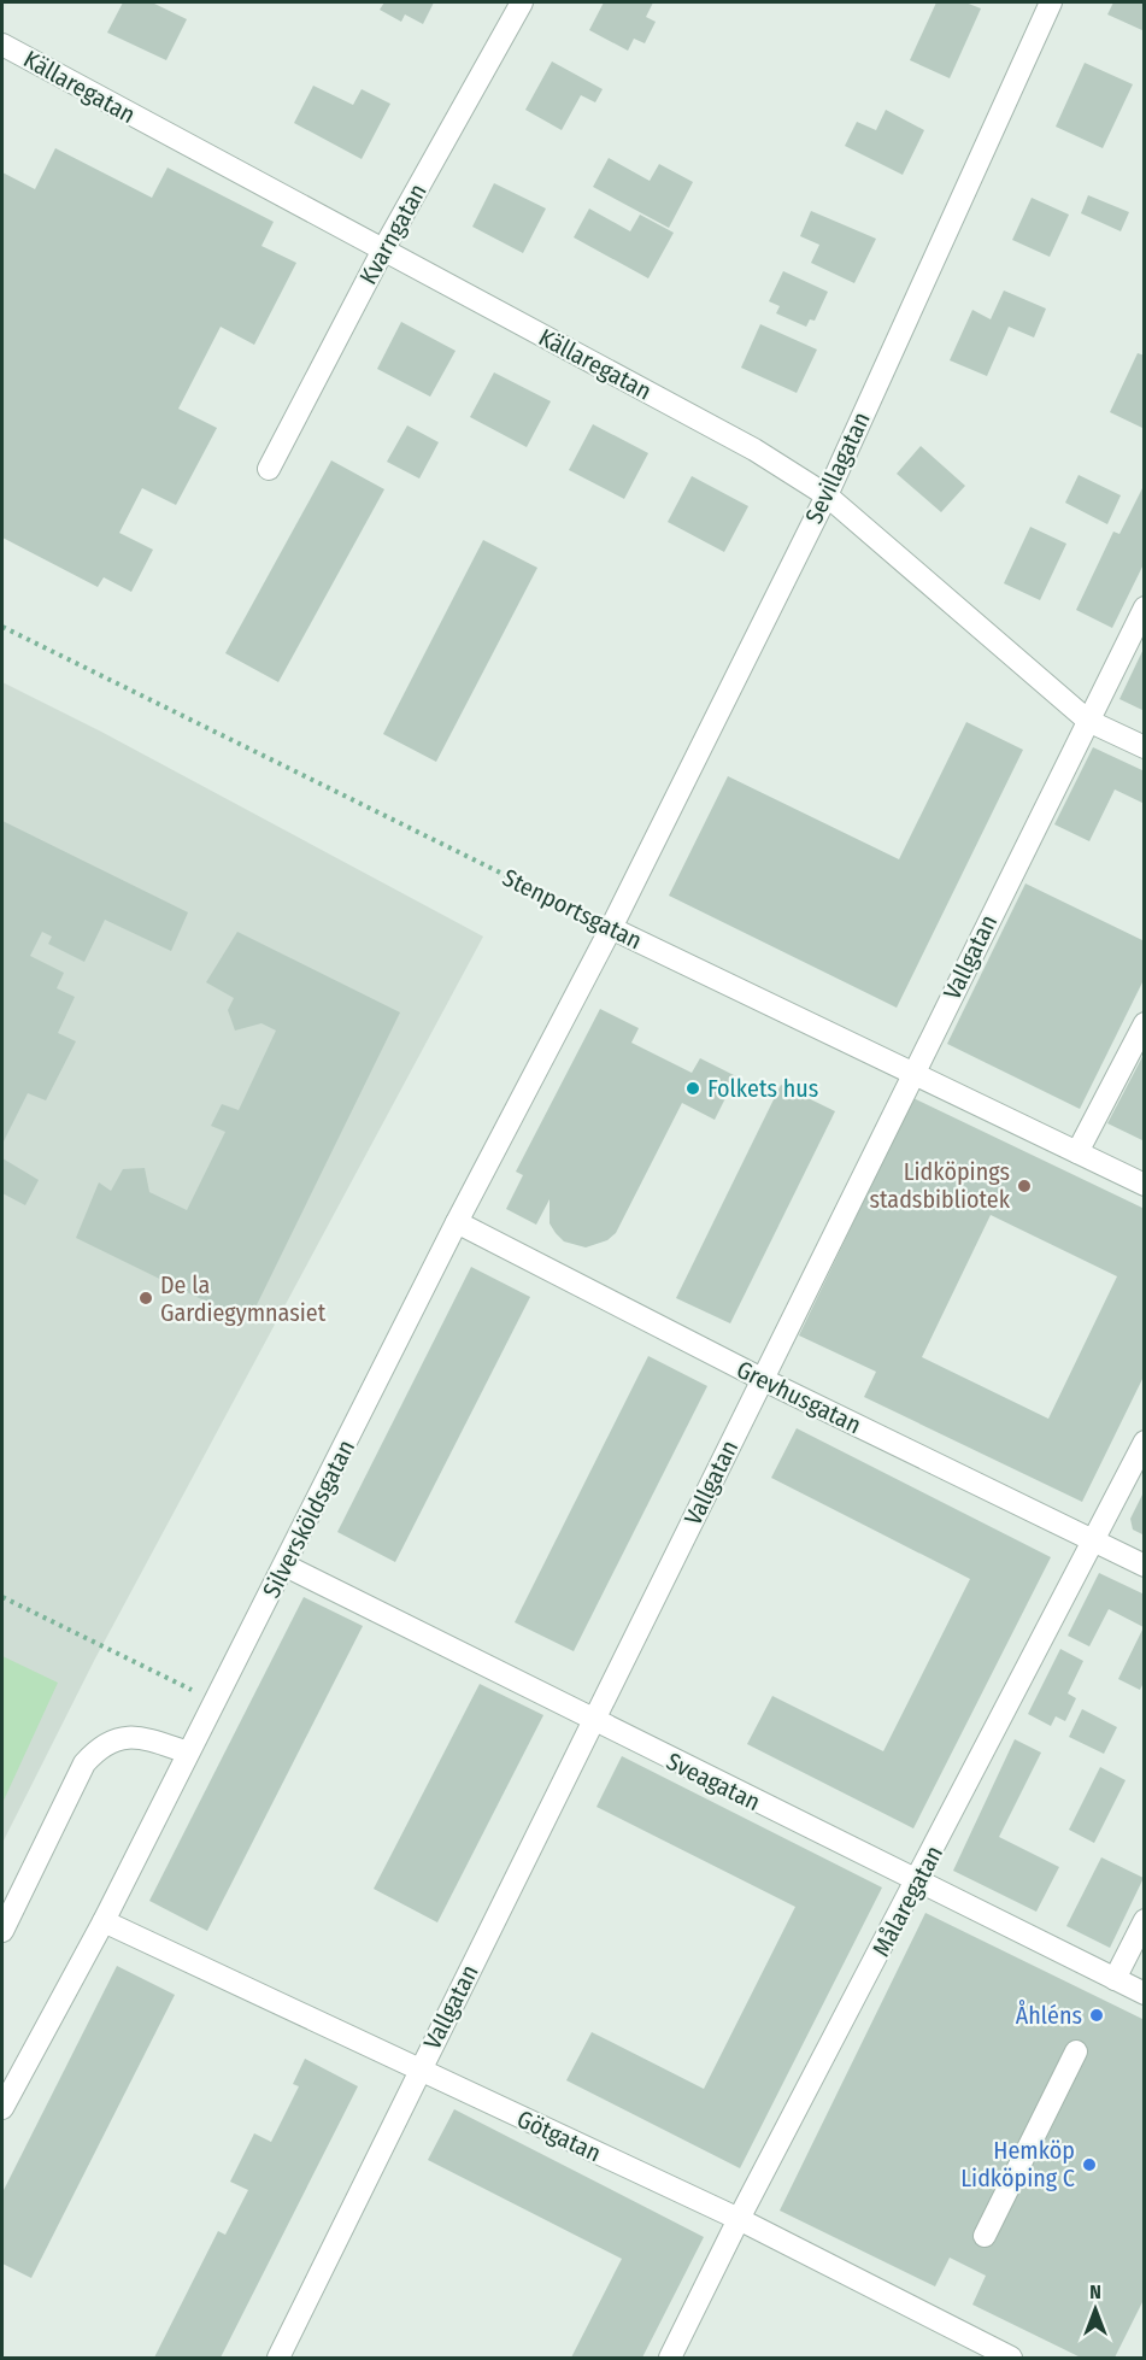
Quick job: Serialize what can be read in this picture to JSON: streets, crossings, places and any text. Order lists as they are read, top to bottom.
{
  "streets": {
    "street": [
      "Källaregatan",
      "Kvarngatan",
      "Sevillagatan",
      "Stenportsgatan",
      "Vallgatan",
      "Grevhusgatan",
      "Silversköldsgatan",
      "Sveagatan",
      "Målaregatan",
      "Götgatan"
    ]
  },
  "crossings": [
    ["Källaregatan", "Kvarngatan"],
    ["Källaregatan", "Sevillagatan"],
    ["Källaregatan", "Vallgatan"],
    ["Sevillagatan", "Stenportsgatan"],
    ["Sevillagatan", "Silversköldsgatan"],
    ["Stenportsgatan", "Vallgatan"],
    ["Stenportsgatan", "Silversköldsgatan"],
    ["Vallgatan", "Grevhusgatan"],
    ["Vallgatan", "Sveagatan"],
    ["Vallgatan", "Götgatan"],
    ["Grevhusgatan", "Silversköldsgatan"],
    ["Grevhusgatan", "Målaregatan"],
    ["Silversköldsgatan", "Sveagatan"],
    ["Silversköldsgatan", "Götgatan"],
    ["Sveagatan", "Målaregatan"],
    ["Målaregatan", "Götgatan"]
  ],
  "places": [
    "Folkets hus",
    "Lidköpings stadsbibliotek",
    "De la Gardiegymnasiet",
    "Åhléns",
    "Hemköp Lidköping C"
  ],
  "north": "top"
}
